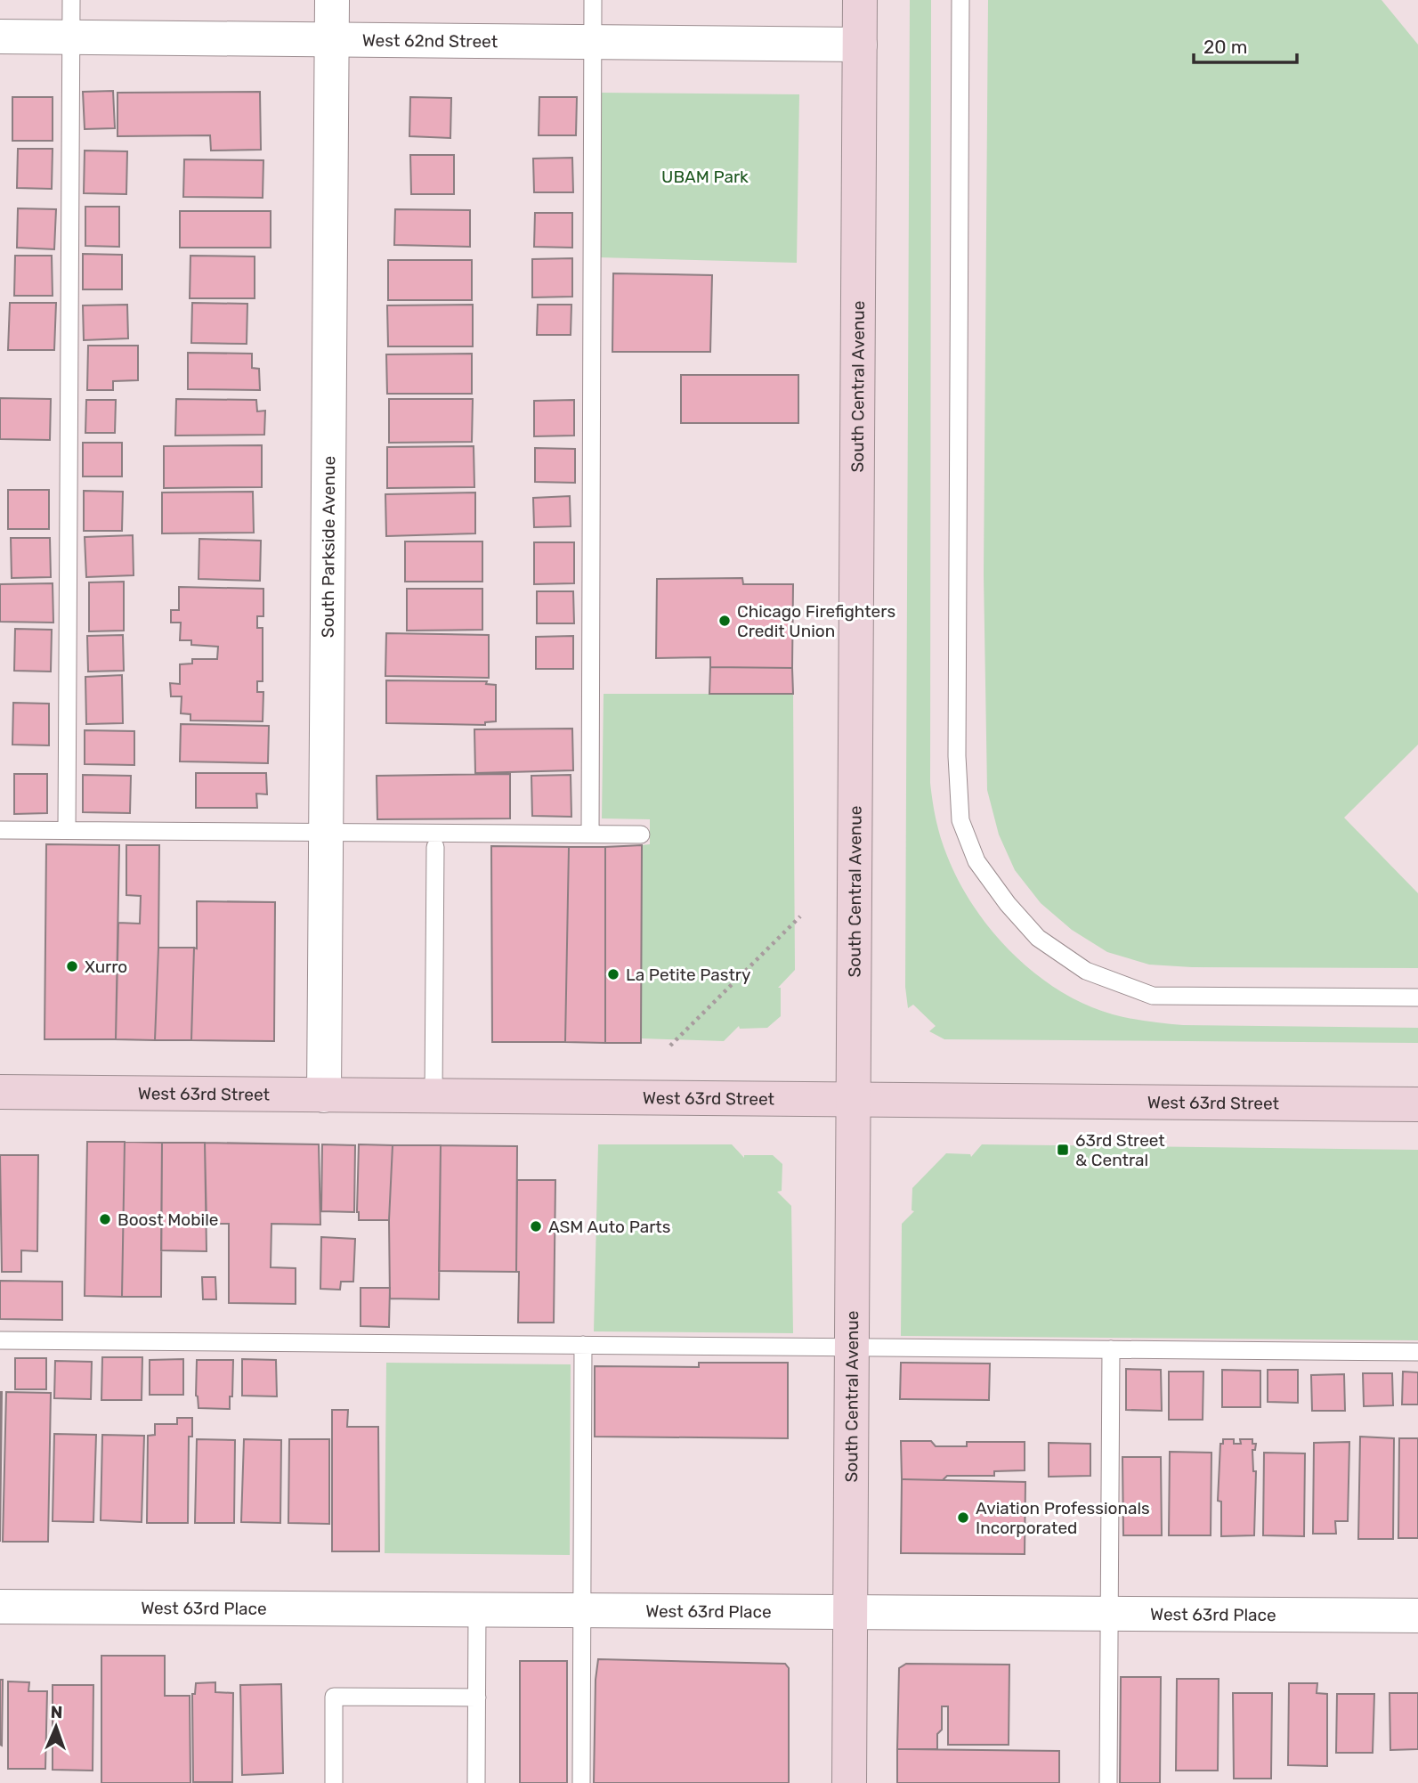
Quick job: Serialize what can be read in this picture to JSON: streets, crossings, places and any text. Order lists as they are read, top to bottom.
{
  "streets": {
    "main road": ["South Central Avenue", "West 63rd Street"],
    "street": ["West 62nd Street", "South Parkside Avenue", "West 63rd Place"]
  },
  "crossings": [
    ["West 62nd Street", "South Central Avenue"],
    ["West 62nd Street", "South Parkside Avenue"],
    ["South Central Avenue", "West 63rd Street"],
    ["South Central Avenue", "West 63rd Place"],
    ["South Parkside Avenue", "West 63rd Street"]
  ],
  "parks": ["UBAM Park"],
  "places": {
    "other": [
      "Chicago Firefighters Credit Union",
      "Xurro",
      "La Petite Pastry",
      "Boost Mobile",
      "ASM Auto Parts",
      "Aviation Professionals Incorporated"
    ],
    "transit": ["63rd Street & Central"]
  },
  "scale_bar": "20 m",
  "north": "top"
}
